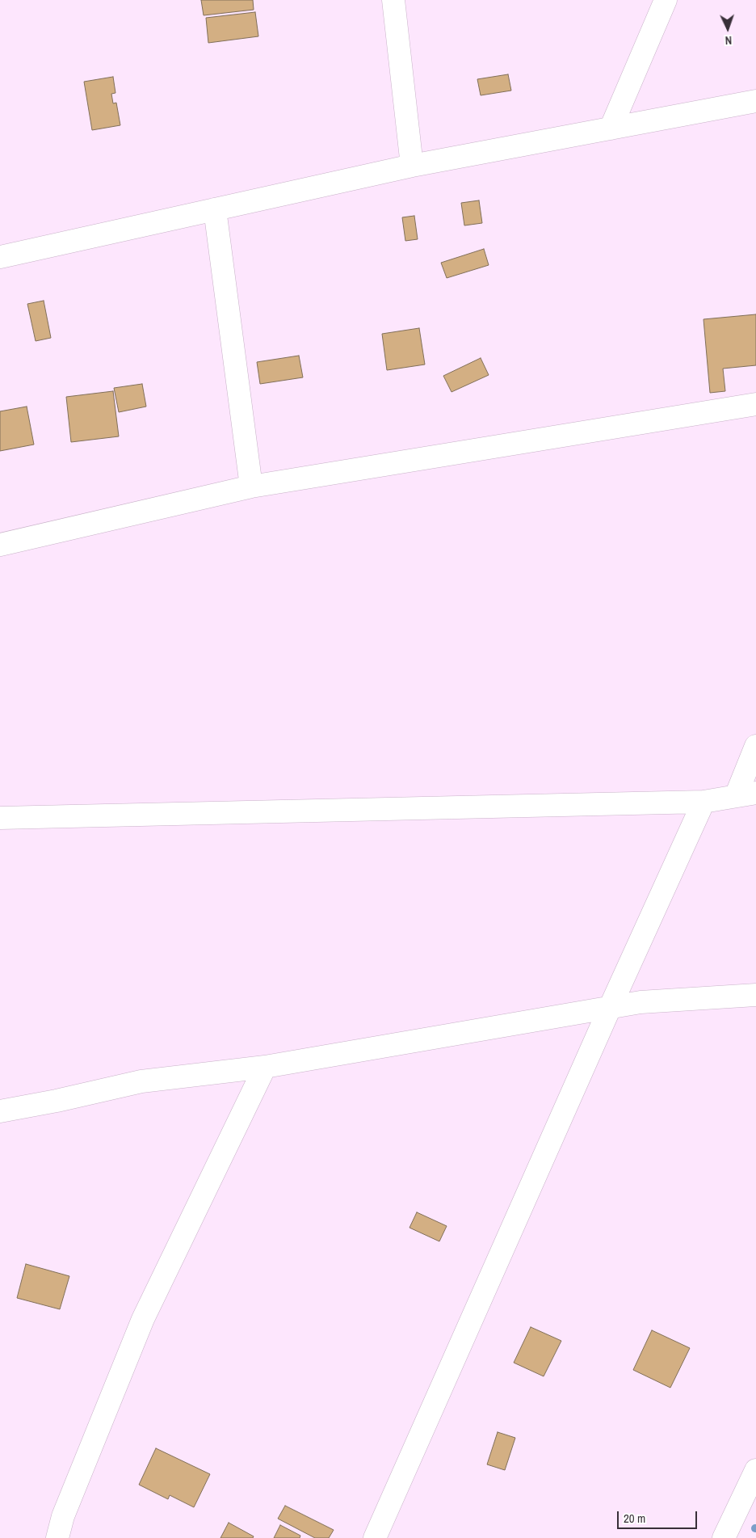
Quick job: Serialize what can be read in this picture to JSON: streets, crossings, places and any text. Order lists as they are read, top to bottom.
{
  "scale_bar": "20 m",
  "north": "bottom"
}
